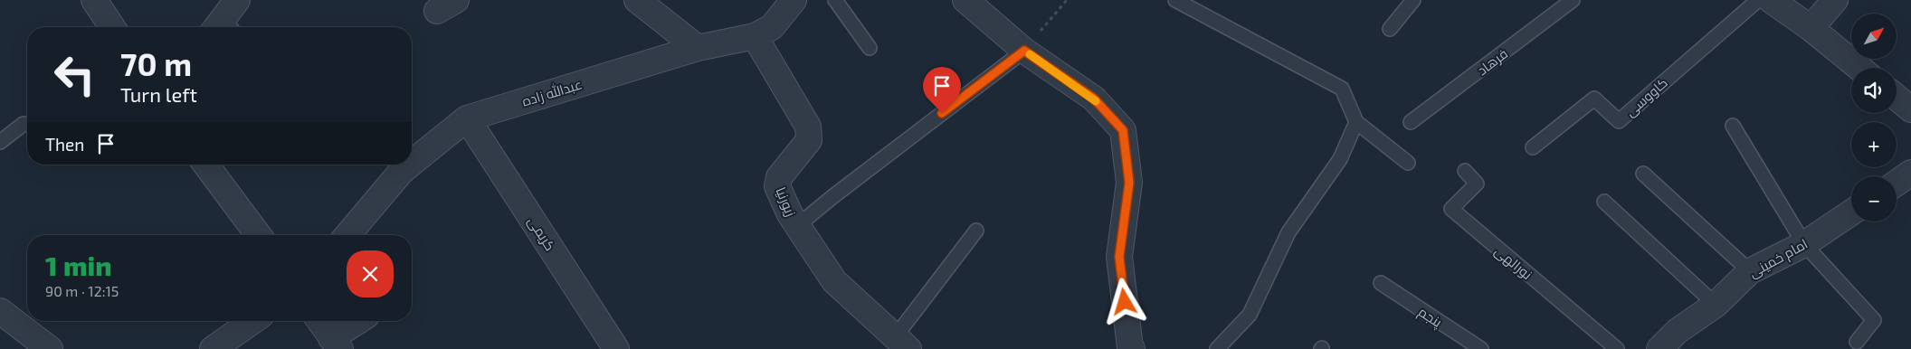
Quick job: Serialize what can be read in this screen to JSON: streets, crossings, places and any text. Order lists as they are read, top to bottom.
{
  "streets": {
    "street": [
      "عبدالله زاده",
      "زیورنیا",
      "کریمی",
      "امام خمینی"
    ],
    "lane": [
      "فرهاد",
      "کاووسی",
      "نورالهی",
      "پنجم"
    ]
  },
  "crossings": [
    ["عبدالله زاده", "زیورنیا"],
    ["عبدالله زاده", "کریمی"]
  ],
  "north": "top right",
  "page": {
    "map_buttons": ["+", "−"],
    "turn": ["70 m", "Turn left"],
    "then": "Then",
    "heading": ["1 min", "90 m · 12:15"]
  }
}
